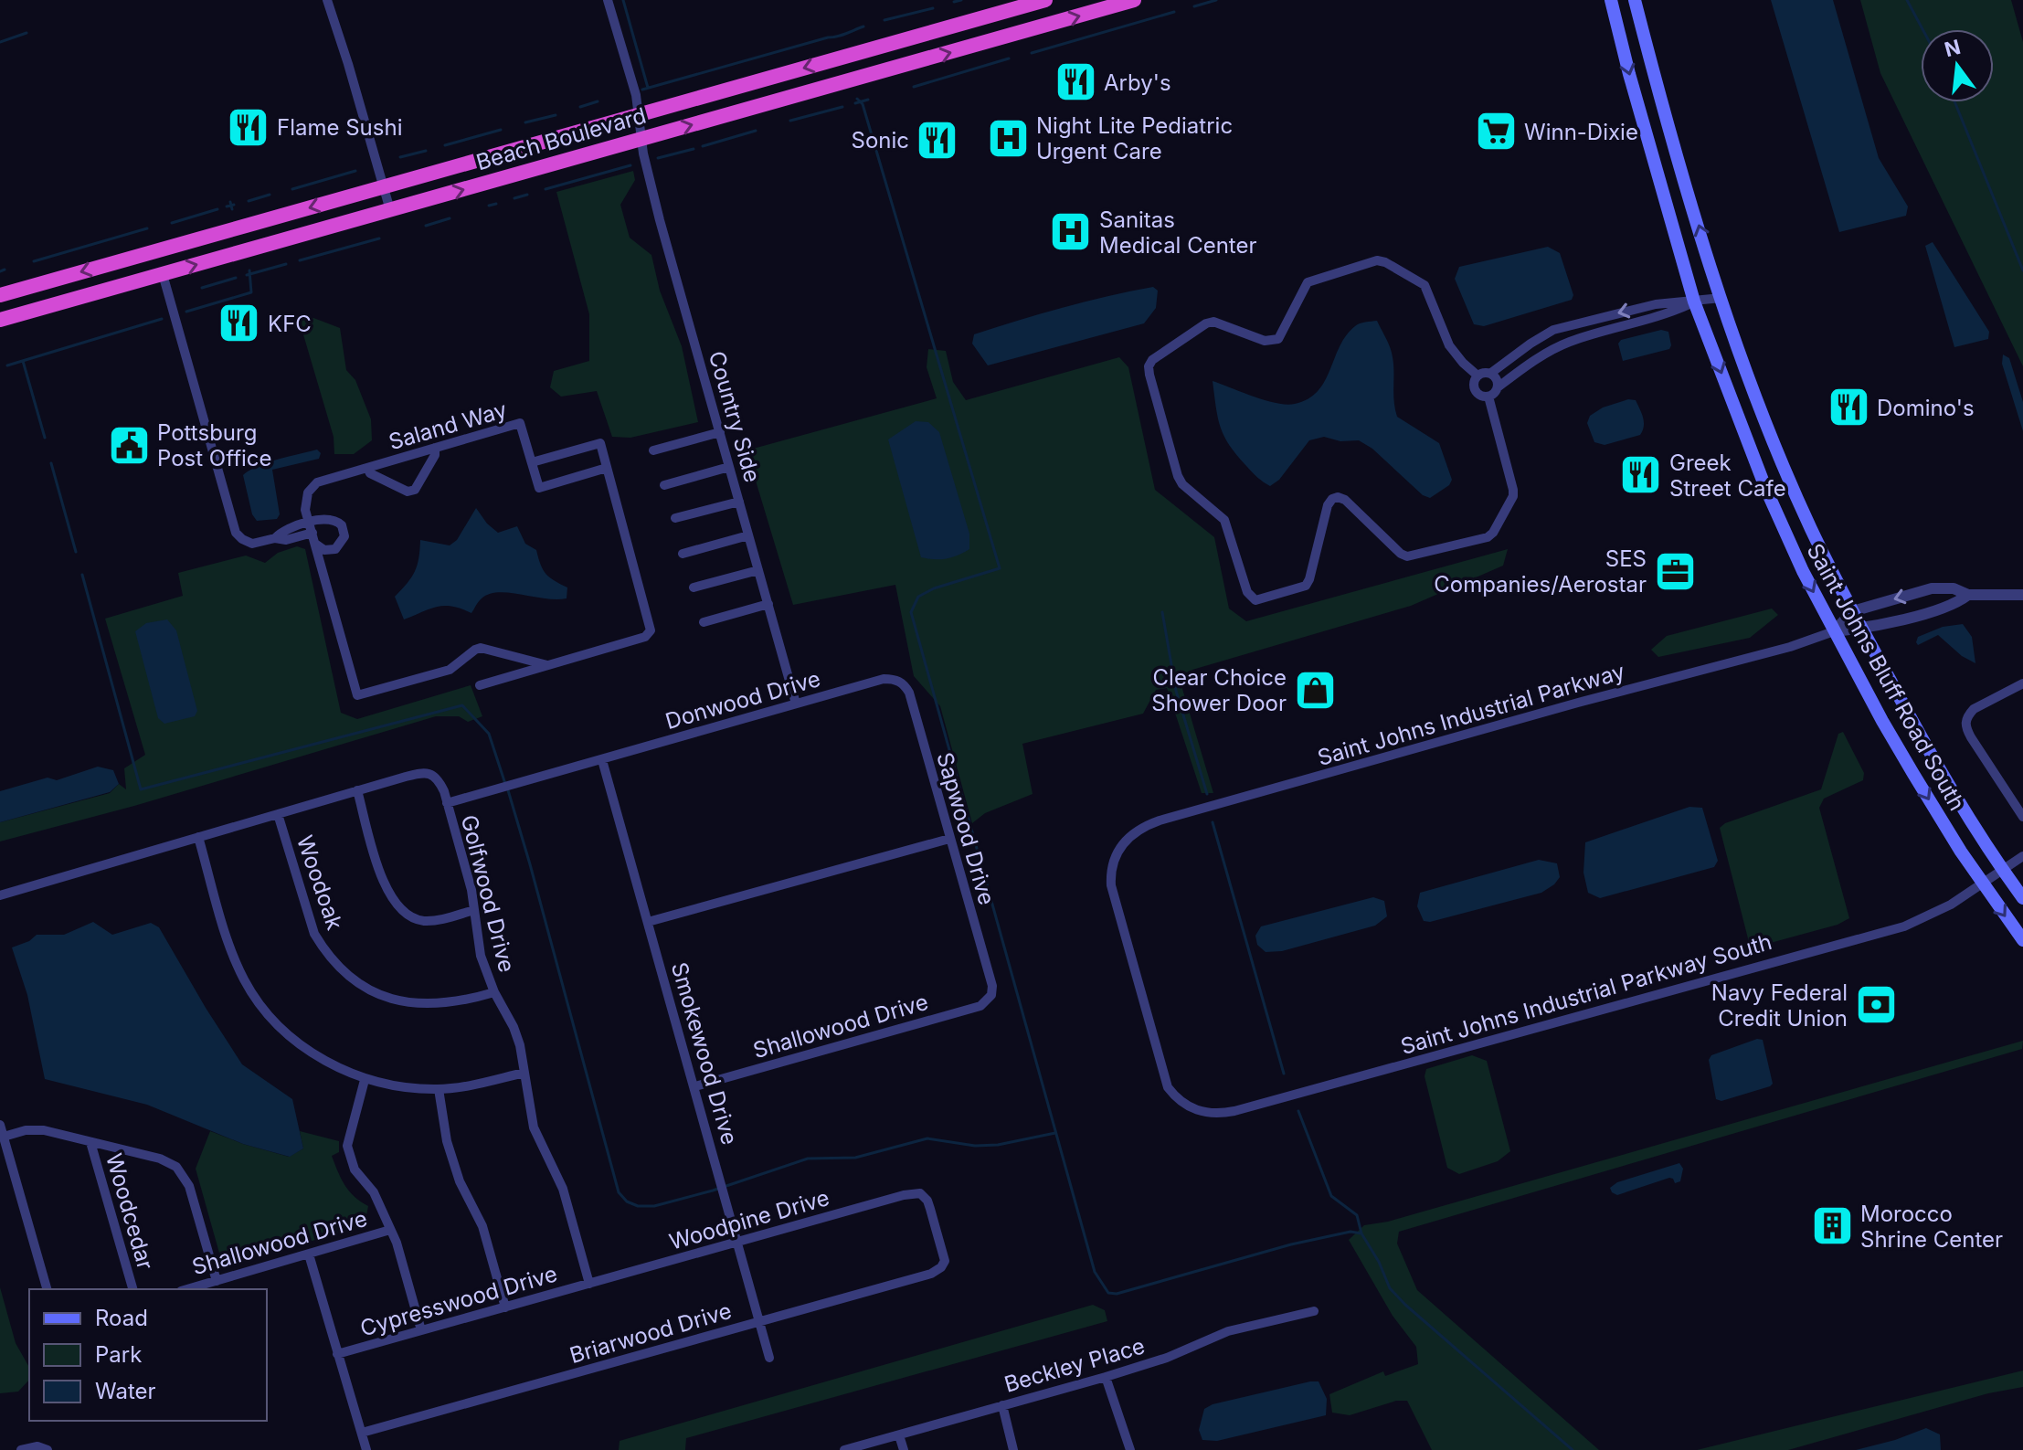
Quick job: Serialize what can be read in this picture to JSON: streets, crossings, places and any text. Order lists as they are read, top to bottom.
{
  "streets": {
    "highway": ["Beach Boulevard"],
    "main road": ["Saint Johns Bluff Road South"],
    "street": [
      "Country Side",
      "Saland Way",
      "Donwood Drive",
      "Saint Johns Industrial Parkway",
      "Sapwood Drive",
      "Woodoak",
      "Golfwood Drive",
      "Saint Johns Industrial Parkway South",
      "Shallowood Drive",
      "Smokewood Drive",
      "Woodcedar",
      "Woodpine Drive",
      "Cypresswood Drive",
      "Briarwood Drive",
      "Beckley Place"
    ]
  },
  "crossings": [
    ["Beach Boulevard", "Country Side"],
    ["Country Side", "Donwood Drive"],
    ["Saint Johns Bluff Road South", "Saint Johns Industrial Parkway"],
    ["Saint Johns Bluff Road South", "Saint Johns Industrial Parkway South"],
    ["Donwood Drive", "Sapwood Drive"],
    ["Donwood Drive", "Golfwood Drive"],
    ["Donwood Drive", "Smokewood Drive"],
    ["Saint Johns Industrial Parkway", "Saint Johns Industrial Parkway South"],
    ["Sapwood Drive", "Shallowood Drive"],
    ["Woodoak", "Golfwood Drive"],
    ["Golfwood Drive", "Woodpine Drive"],
    ["Golfwood Drive", "Cypresswood Drive"],
    ["Shallowood Drive", "Smokewood Drive"],
    ["Smokewood Drive", "Woodpine Drive"],
    ["Smokewood Drive", "Briarwood Drive"],
    ["Woodpine Drive", "Cypresswood Drive"],
    ["Woodpine Drive", "Briarwood Drive"]
  ],
  "places": {
    "restaurant": [
      "Arby's",
      "Flame Sushi",
      "Sonic",
      "KFC",
      "Domino's",
      "Greek Street Cafe"
    ],
    "supermarket": ["Winn-Dixie"],
    "hospital": ["Night Lite Pediatric Urgent Care", "Sanitas Medical Center"],
    "public building": ["Pottsburg Post Office"],
    "office": ["SES Companies/Aerostar"],
    "shop": ["Clear Choice Shower Door"],
    "bank": ["Navy Federal Credit Union"],
    "building": ["Morocco Shrine Center"]
  },
  "legend": ["Road", "Park", "Water"],
  "north": "top"
}
